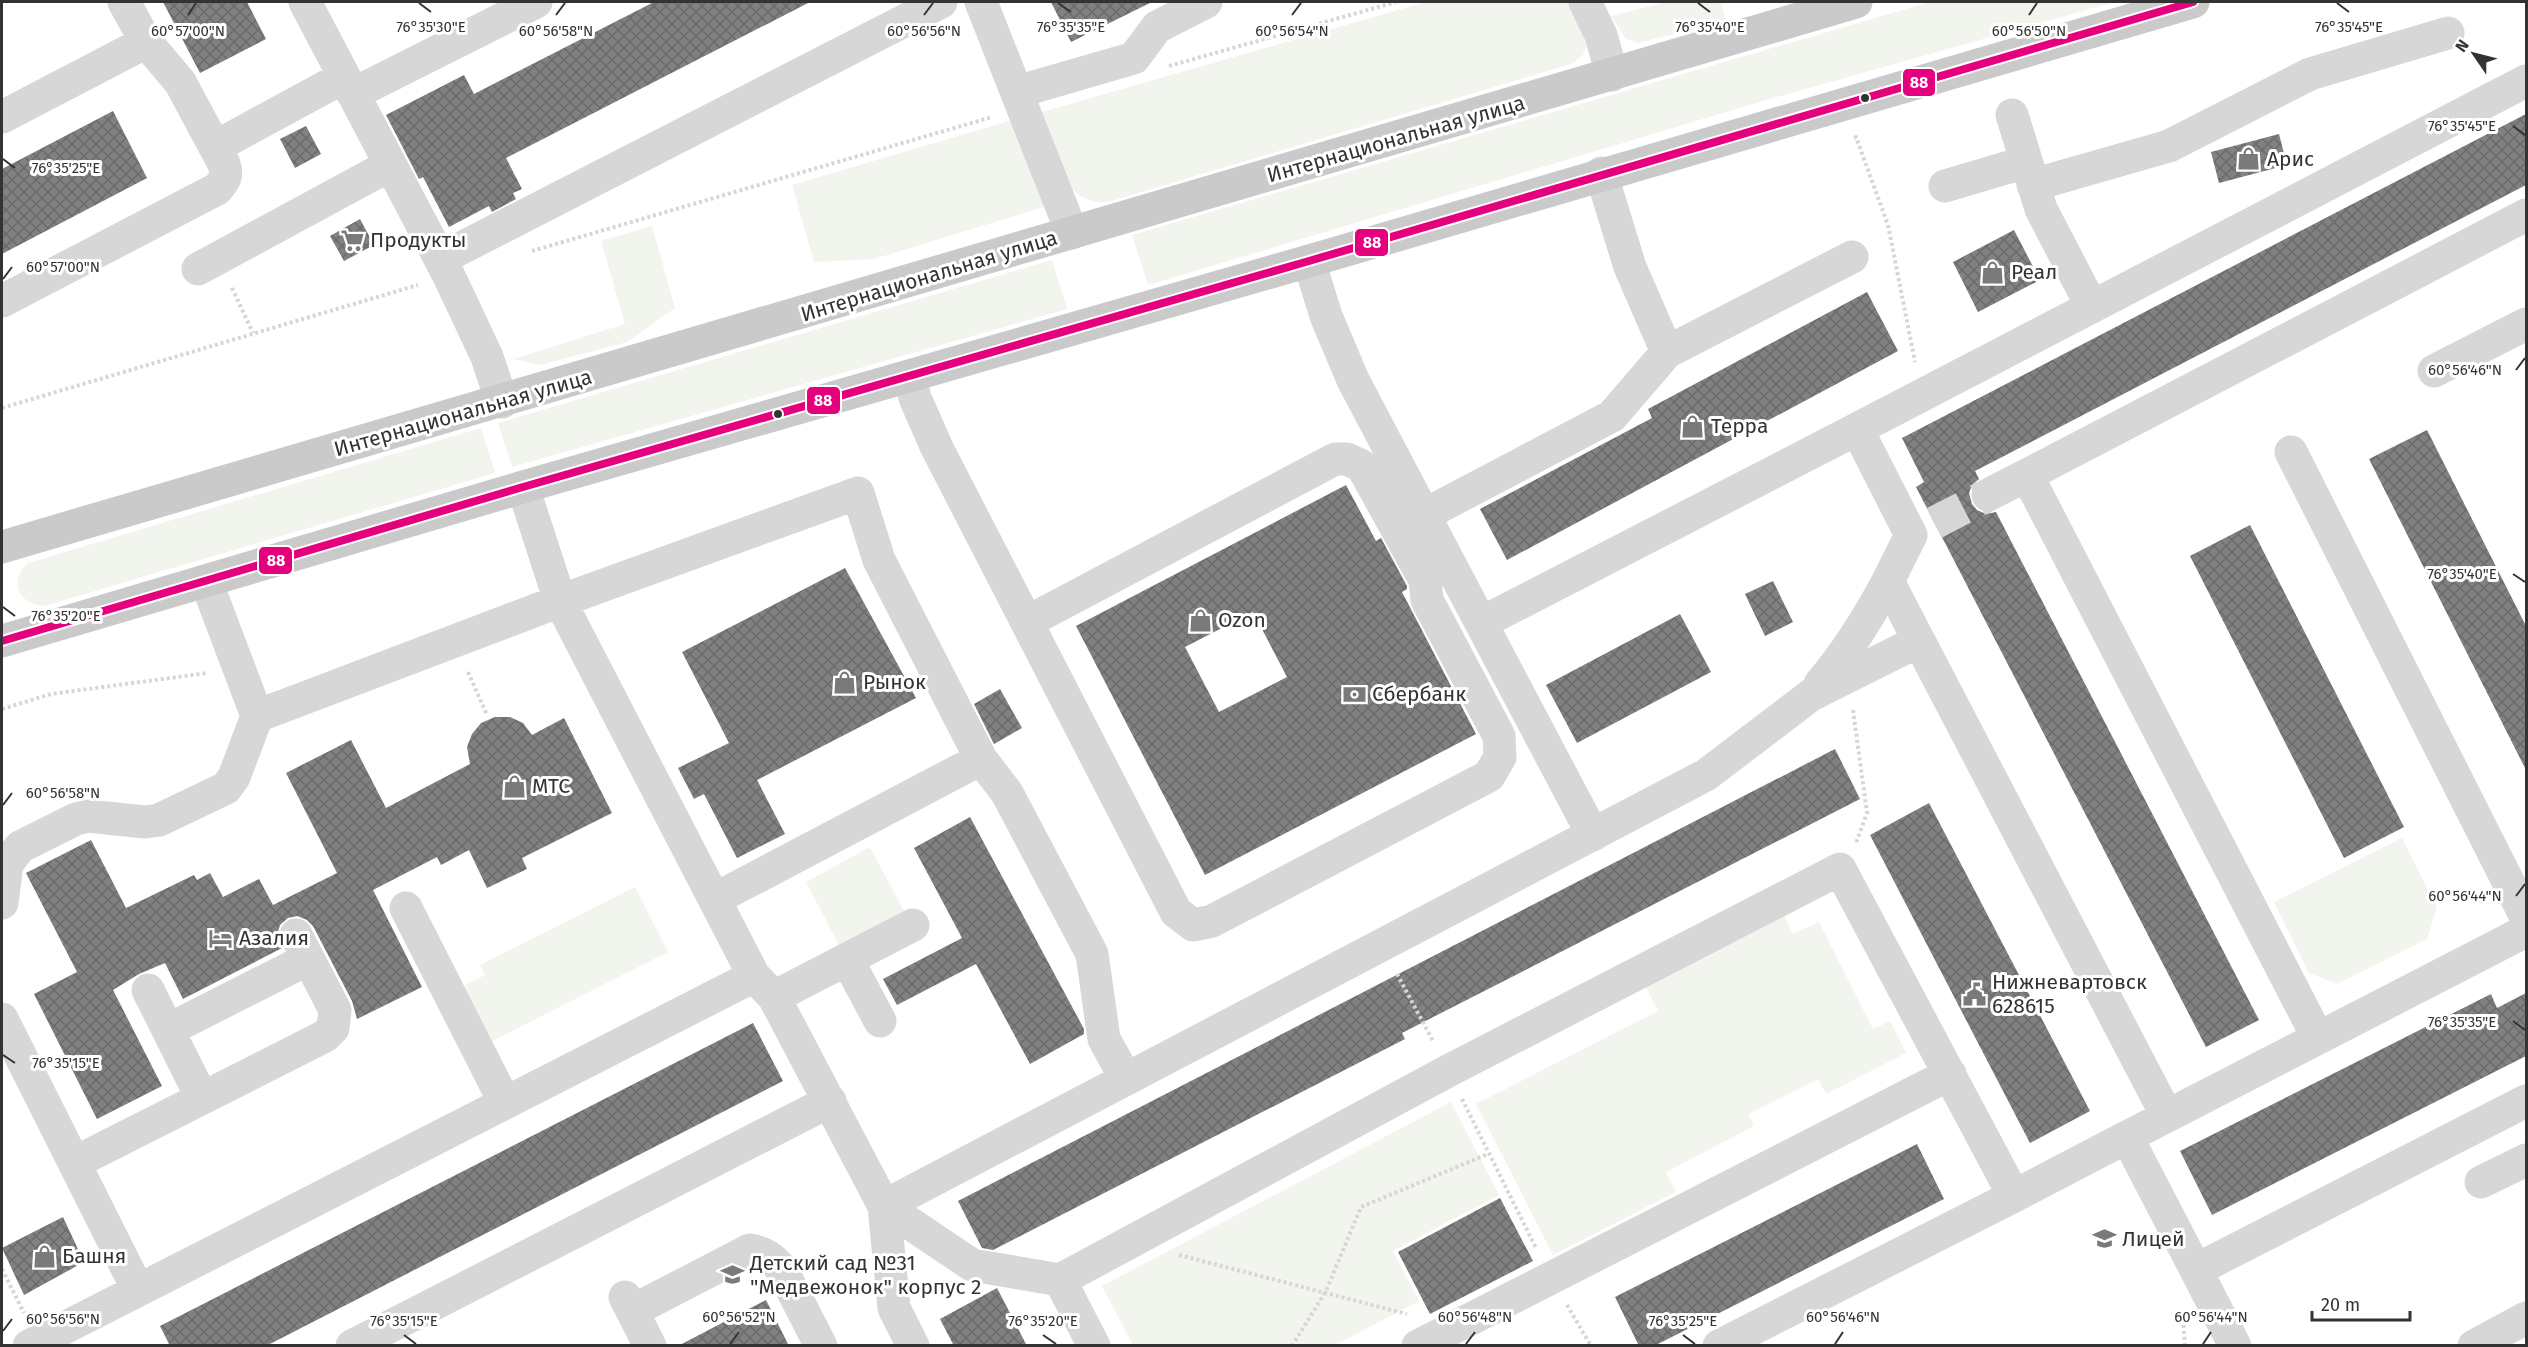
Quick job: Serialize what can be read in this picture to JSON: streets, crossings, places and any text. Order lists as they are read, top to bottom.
{
  "streets": {
    "main road": ["Интернациональная улица"]
  },
  "places": {
    "shop": [
      "Арис",
      "Реал",
      "Терра",
      "Ozon",
      "Рынок",
      "МТС",
      "Башня"
    ],
    "supermarket": ["Продукты"],
    "bank": ["Сбербанк"],
    "hotel": ["Азалия"],
    "public building": ["Нижневартовск 628615"],
    "school or university": ["Лицей", "Детский сад №31 \"Медвежонок\" корпус 2"]
  },
  "lines": ["transit line 88"],
  "scale_bar": "20 m",
  "north": "top left",
  "coordinates": [
    "76°35'30\"E",
    "76°35'35\"E",
    "76°35'40\"E",
    "76°35'45\"E",
    "60°57'00\"N",
    "60°56'58\"N",
    "60°56'56\"N",
    "60°56'54\"N",
    "60°56'50\"N",
    "76°35'25\"E",
    "60°56'46\"N",
    "76°35'20\"E",
    "60°56'44\"N",
    "76°35'15\"E",
    "60°56'52\"N",
    "60°56'48\"N"
  ]
}
